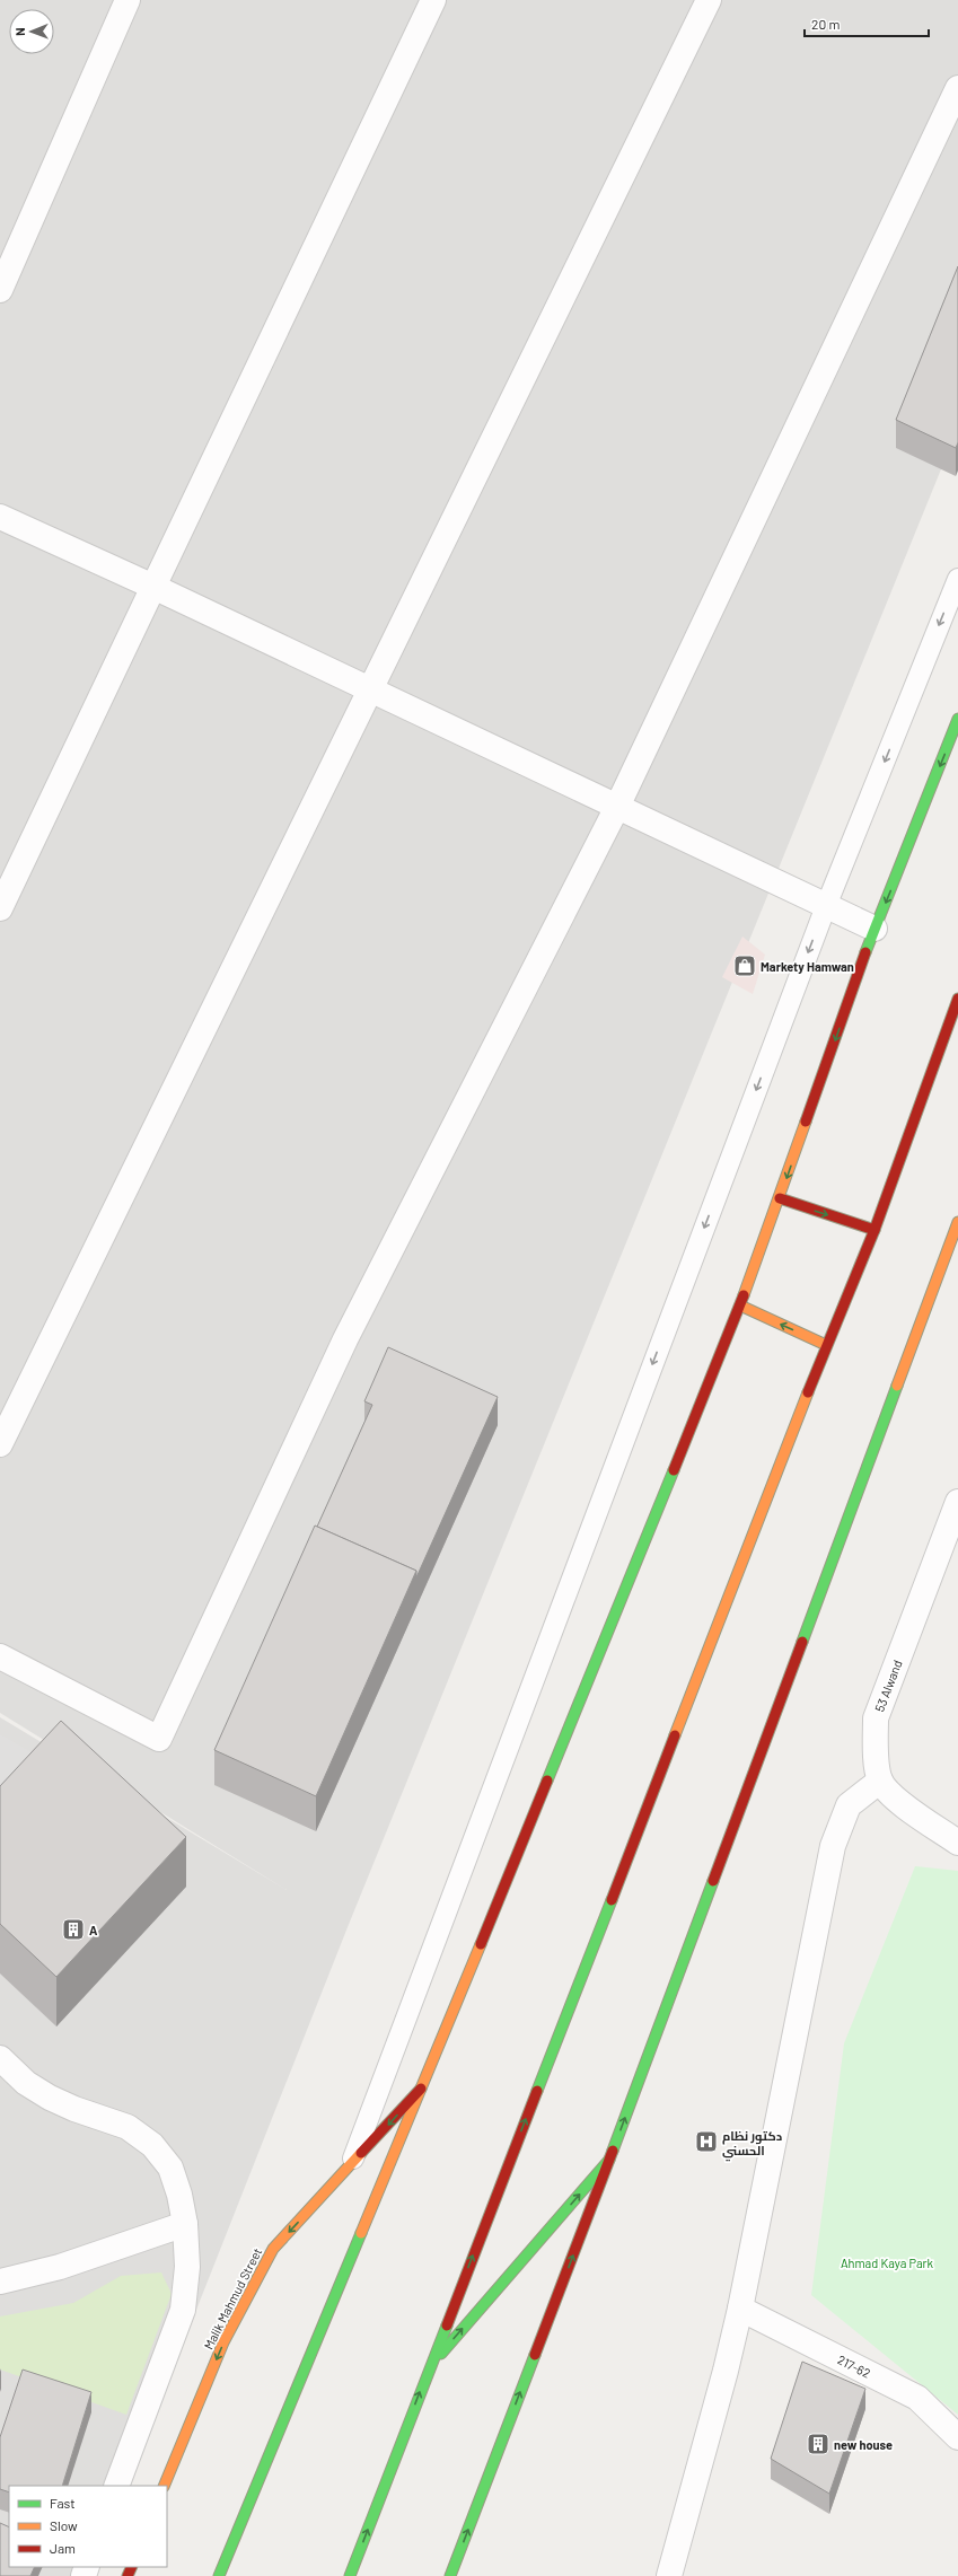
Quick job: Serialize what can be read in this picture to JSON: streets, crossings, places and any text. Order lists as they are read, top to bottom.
{
  "streets": {
    "main road": ["Malik Mahmud Street"],
    "street": ["53 Alwand", "217-62"]
  },
  "parks": ["Ahmad Kaya Park"],
  "places": {
    "shop": ["Markety Hamwan"],
    "building": ["A", "new house"],
    "hospital": ["دكتور نظام الحسني"]
  },
  "legend": ["Fast", "Slow", "Jam"],
  "scale_bar": "20 m",
  "north": "left"
}
